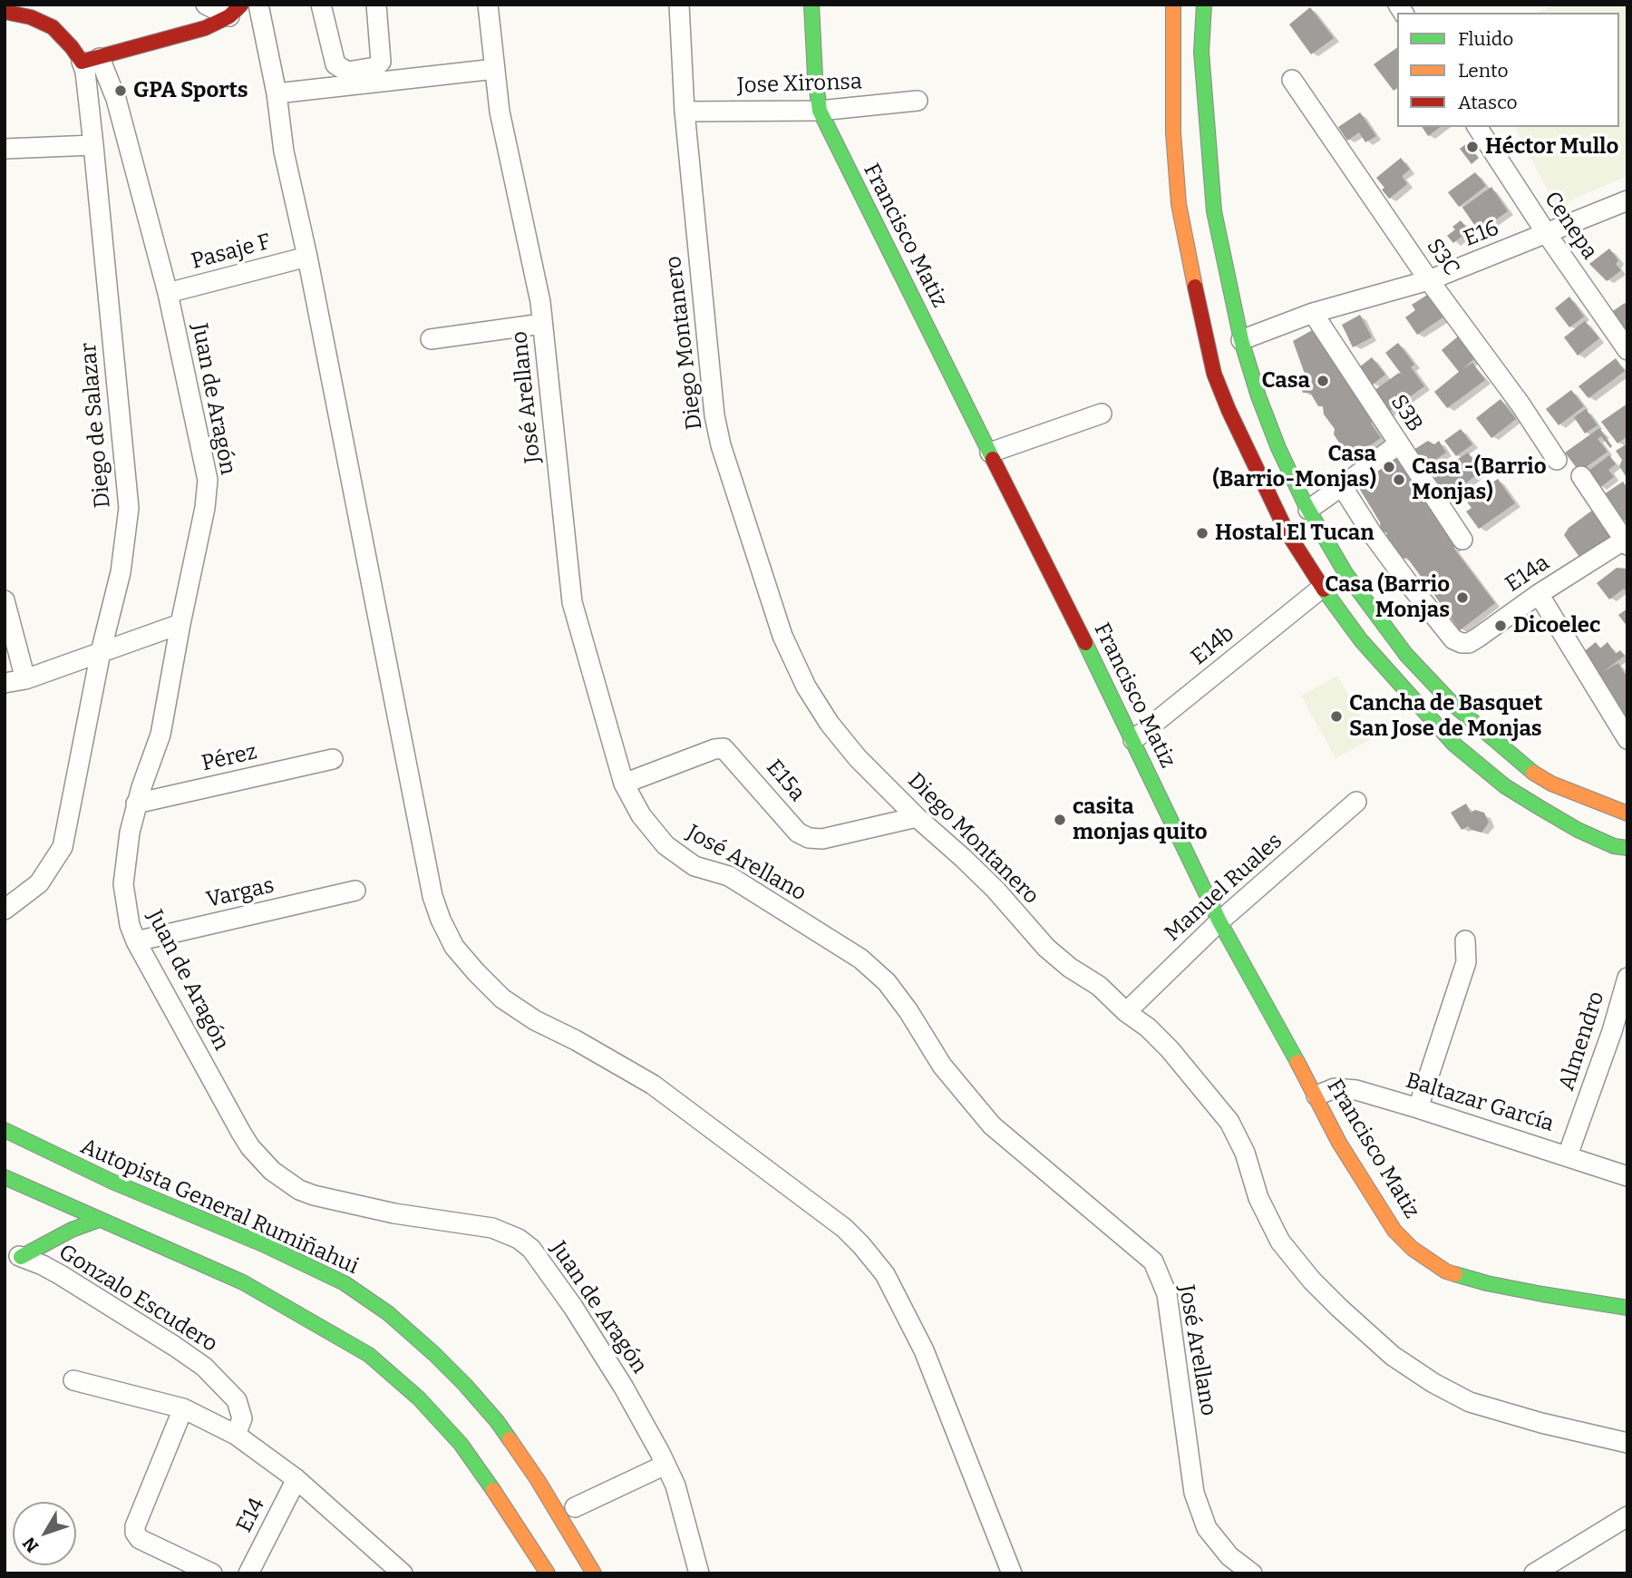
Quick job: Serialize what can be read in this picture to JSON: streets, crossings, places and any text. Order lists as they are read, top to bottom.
{
  "streets": {
    "main road": ["Francisco Matiz", "Autopista General Rumiñahui"],
    "street": [
      "Jose Xironsa",
      "Cenepa",
      "E16",
      "Pasaje F",
      "S3C",
      "Diego Montanero",
      "José Arellano",
      "Juan de Aragón",
      "S3B",
      "Diego de Salazar",
      "E14a",
      "E14b",
      "Pérez",
      "E15a",
      "Manuel Ruales",
      "Vargas",
      "Almendro",
      "Baltazar García",
      "Gonzalo Escudero",
      "E14"
    ]
  },
  "crossings": [
    ["Jose Xironsa", "Francisco Matiz"],
    ["Jose Xironsa", "Diego Montanero"],
    ["Cenepa", "E16"],
    ["E16", "S3C"],
    ["E16", "S3B"],
    ["Francisco Matiz", "E14b"],
    ["Francisco Matiz", "Manuel Ruales"],
    ["Francisco Matiz", "Baltazar García"],
    ["Pasaje F", "Juan de Aragón"],
    ["Diego Montanero", "E15a"],
    ["Diego Montanero", "Manuel Ruales"],
    ["José Arellano", "E15a"],
    ["Juan de Aragón", "Diego de Salazar"],
    ["Juan de Aragón", "Pérez"],
    ["Juan de Aragón", "Vargas"],
    ["Almendro", "Baltazar García"]
  ],
  "places": [
    "GPA Sports",
    "Héctor Mullo",
    "Casa",
    "Casa (Barrio-Monjas)",
    "Casa -(Barrio Monjas)",
    "Hostal El Tucan",
    "Casa (Barrio Monjas",
    "Dicoelec",
    "Cancha de Basquet San Jose de Monjas",
    "casita monjas quito"
  ],
  "legend": ["Fluido", "Lento", "Atasco"],
  "north": "bottom left"
}
